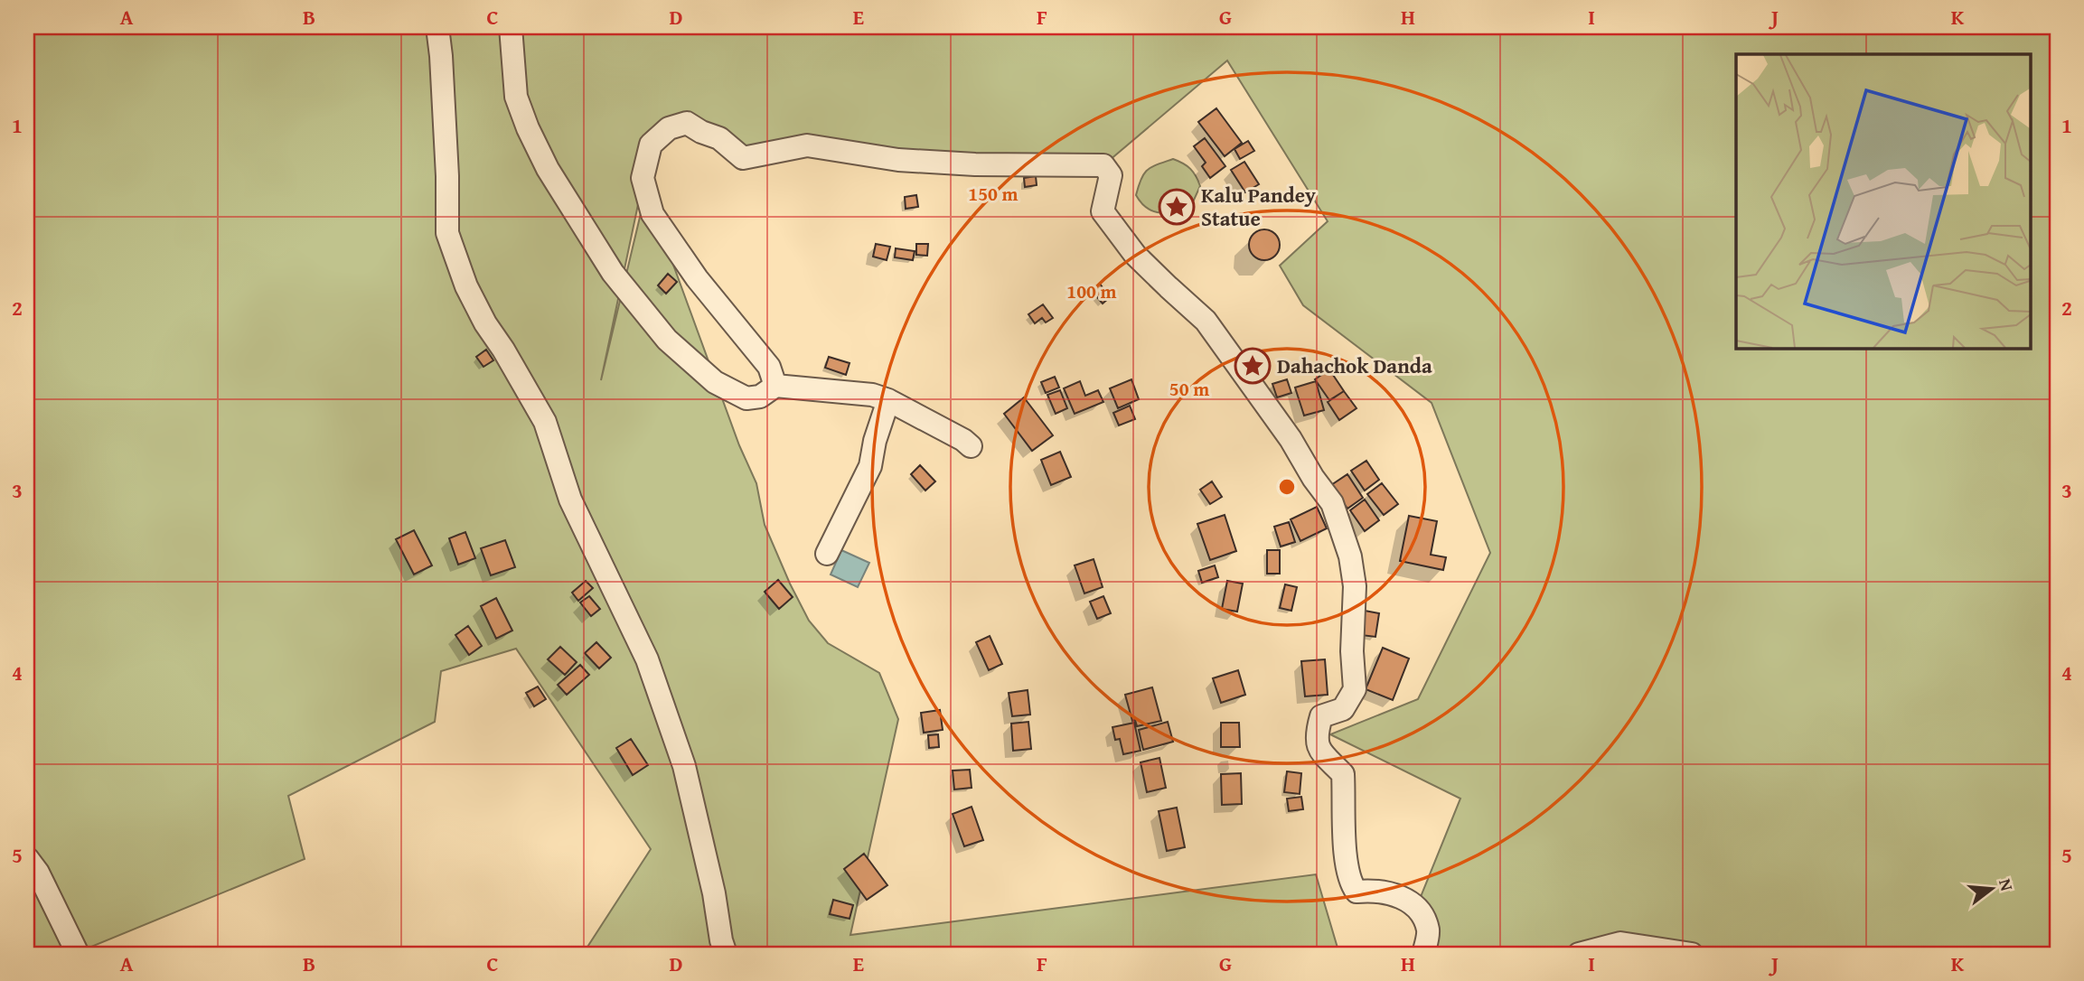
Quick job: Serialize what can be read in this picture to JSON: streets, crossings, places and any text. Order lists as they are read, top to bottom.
{
  "places": {
    "place": ["Kalu Pandey Statue", "Dahachok Danda"]
  },
  "north": "right",
  "grid": {
    "columns": [
      "A",
      "B",
      "C",
      "D",
      "E",
      "F",
      "G",
      "H",
      "I",
      "J",
      "K"
    ],
    "rows": [
      "1",
      "2",
      "3",
      "4",
      "5"
    ]
  },
  "rings": ["150 m", "100 m", "50 m"]
}
